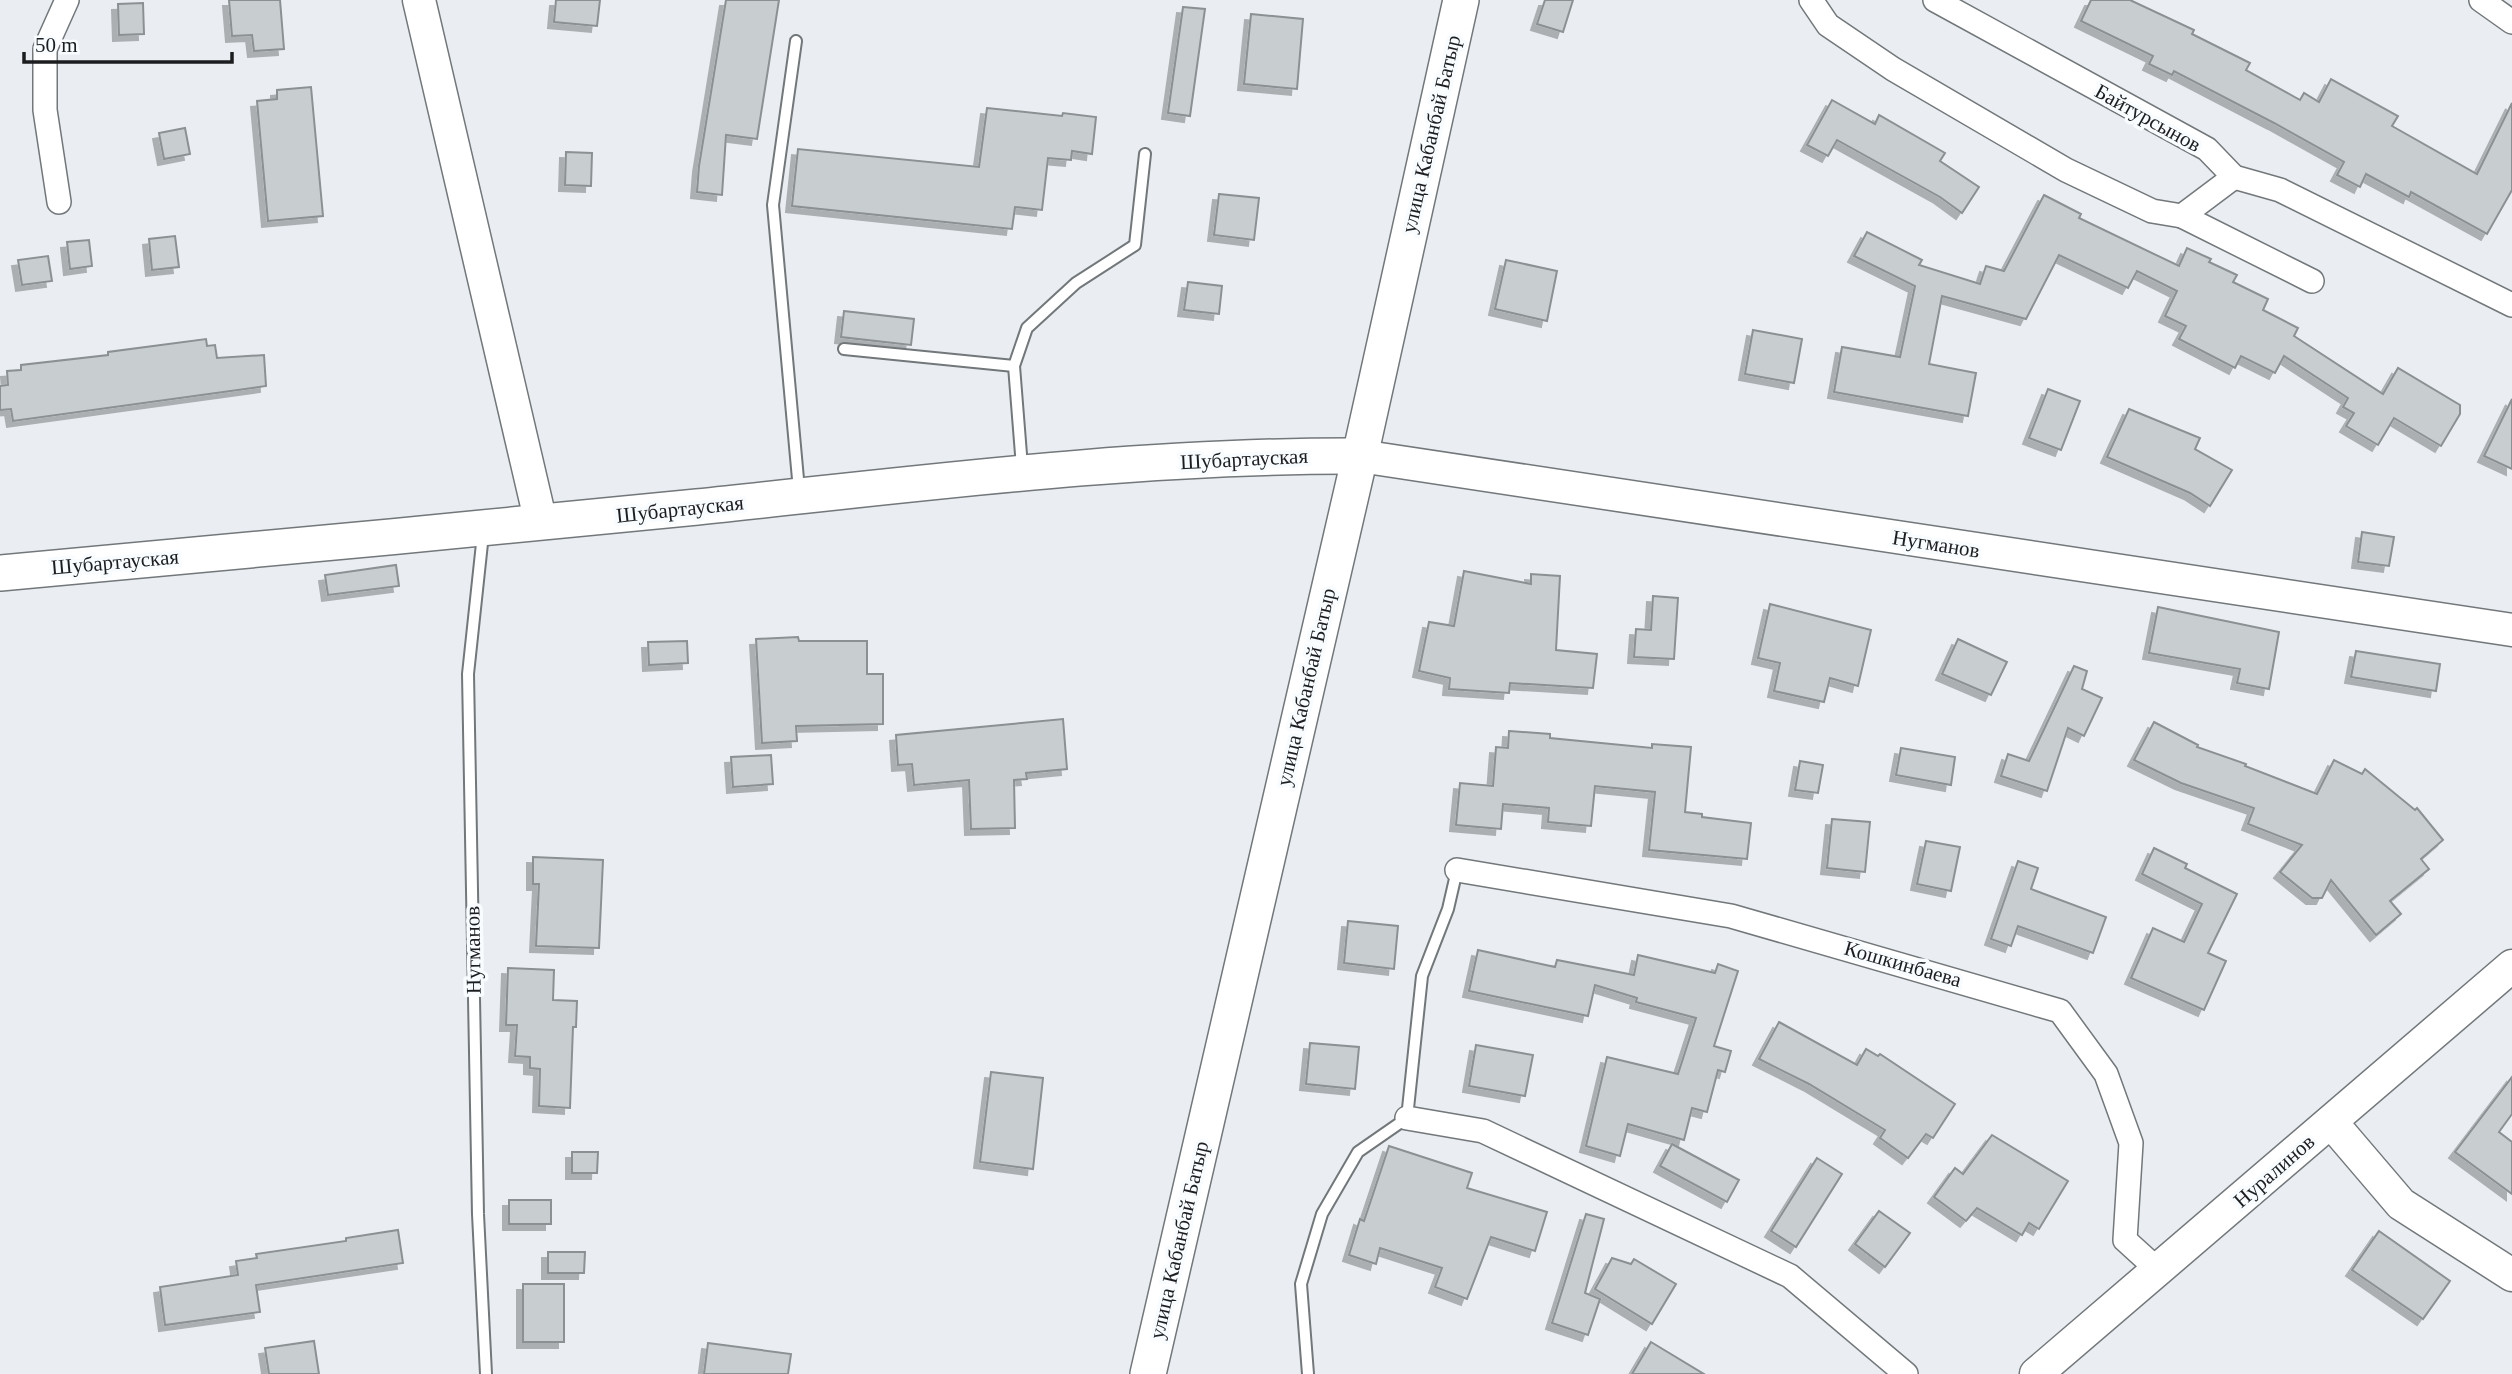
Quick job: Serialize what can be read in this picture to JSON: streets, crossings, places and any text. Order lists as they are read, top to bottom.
{
  "streets": {
    "main road": [
      "улица Кабанбай Батыр",
      "Шубартауская",
      "Нугманов",
      "Нуралинов"
    ],
    "street": ["Байтурсынов", "Кошкинбаева"]
  },
  "crossings": [
    ["улица Кабанбай Батыр", "Шубартауская"],
    ["улица Кабанбай Батыр", "Нугманов"],
    ["Шубартауская", "Нугманов"],
    ["Кошкинбаева", "Нуралинов"]
  ],
  "scale_bar": "50 m"
}
